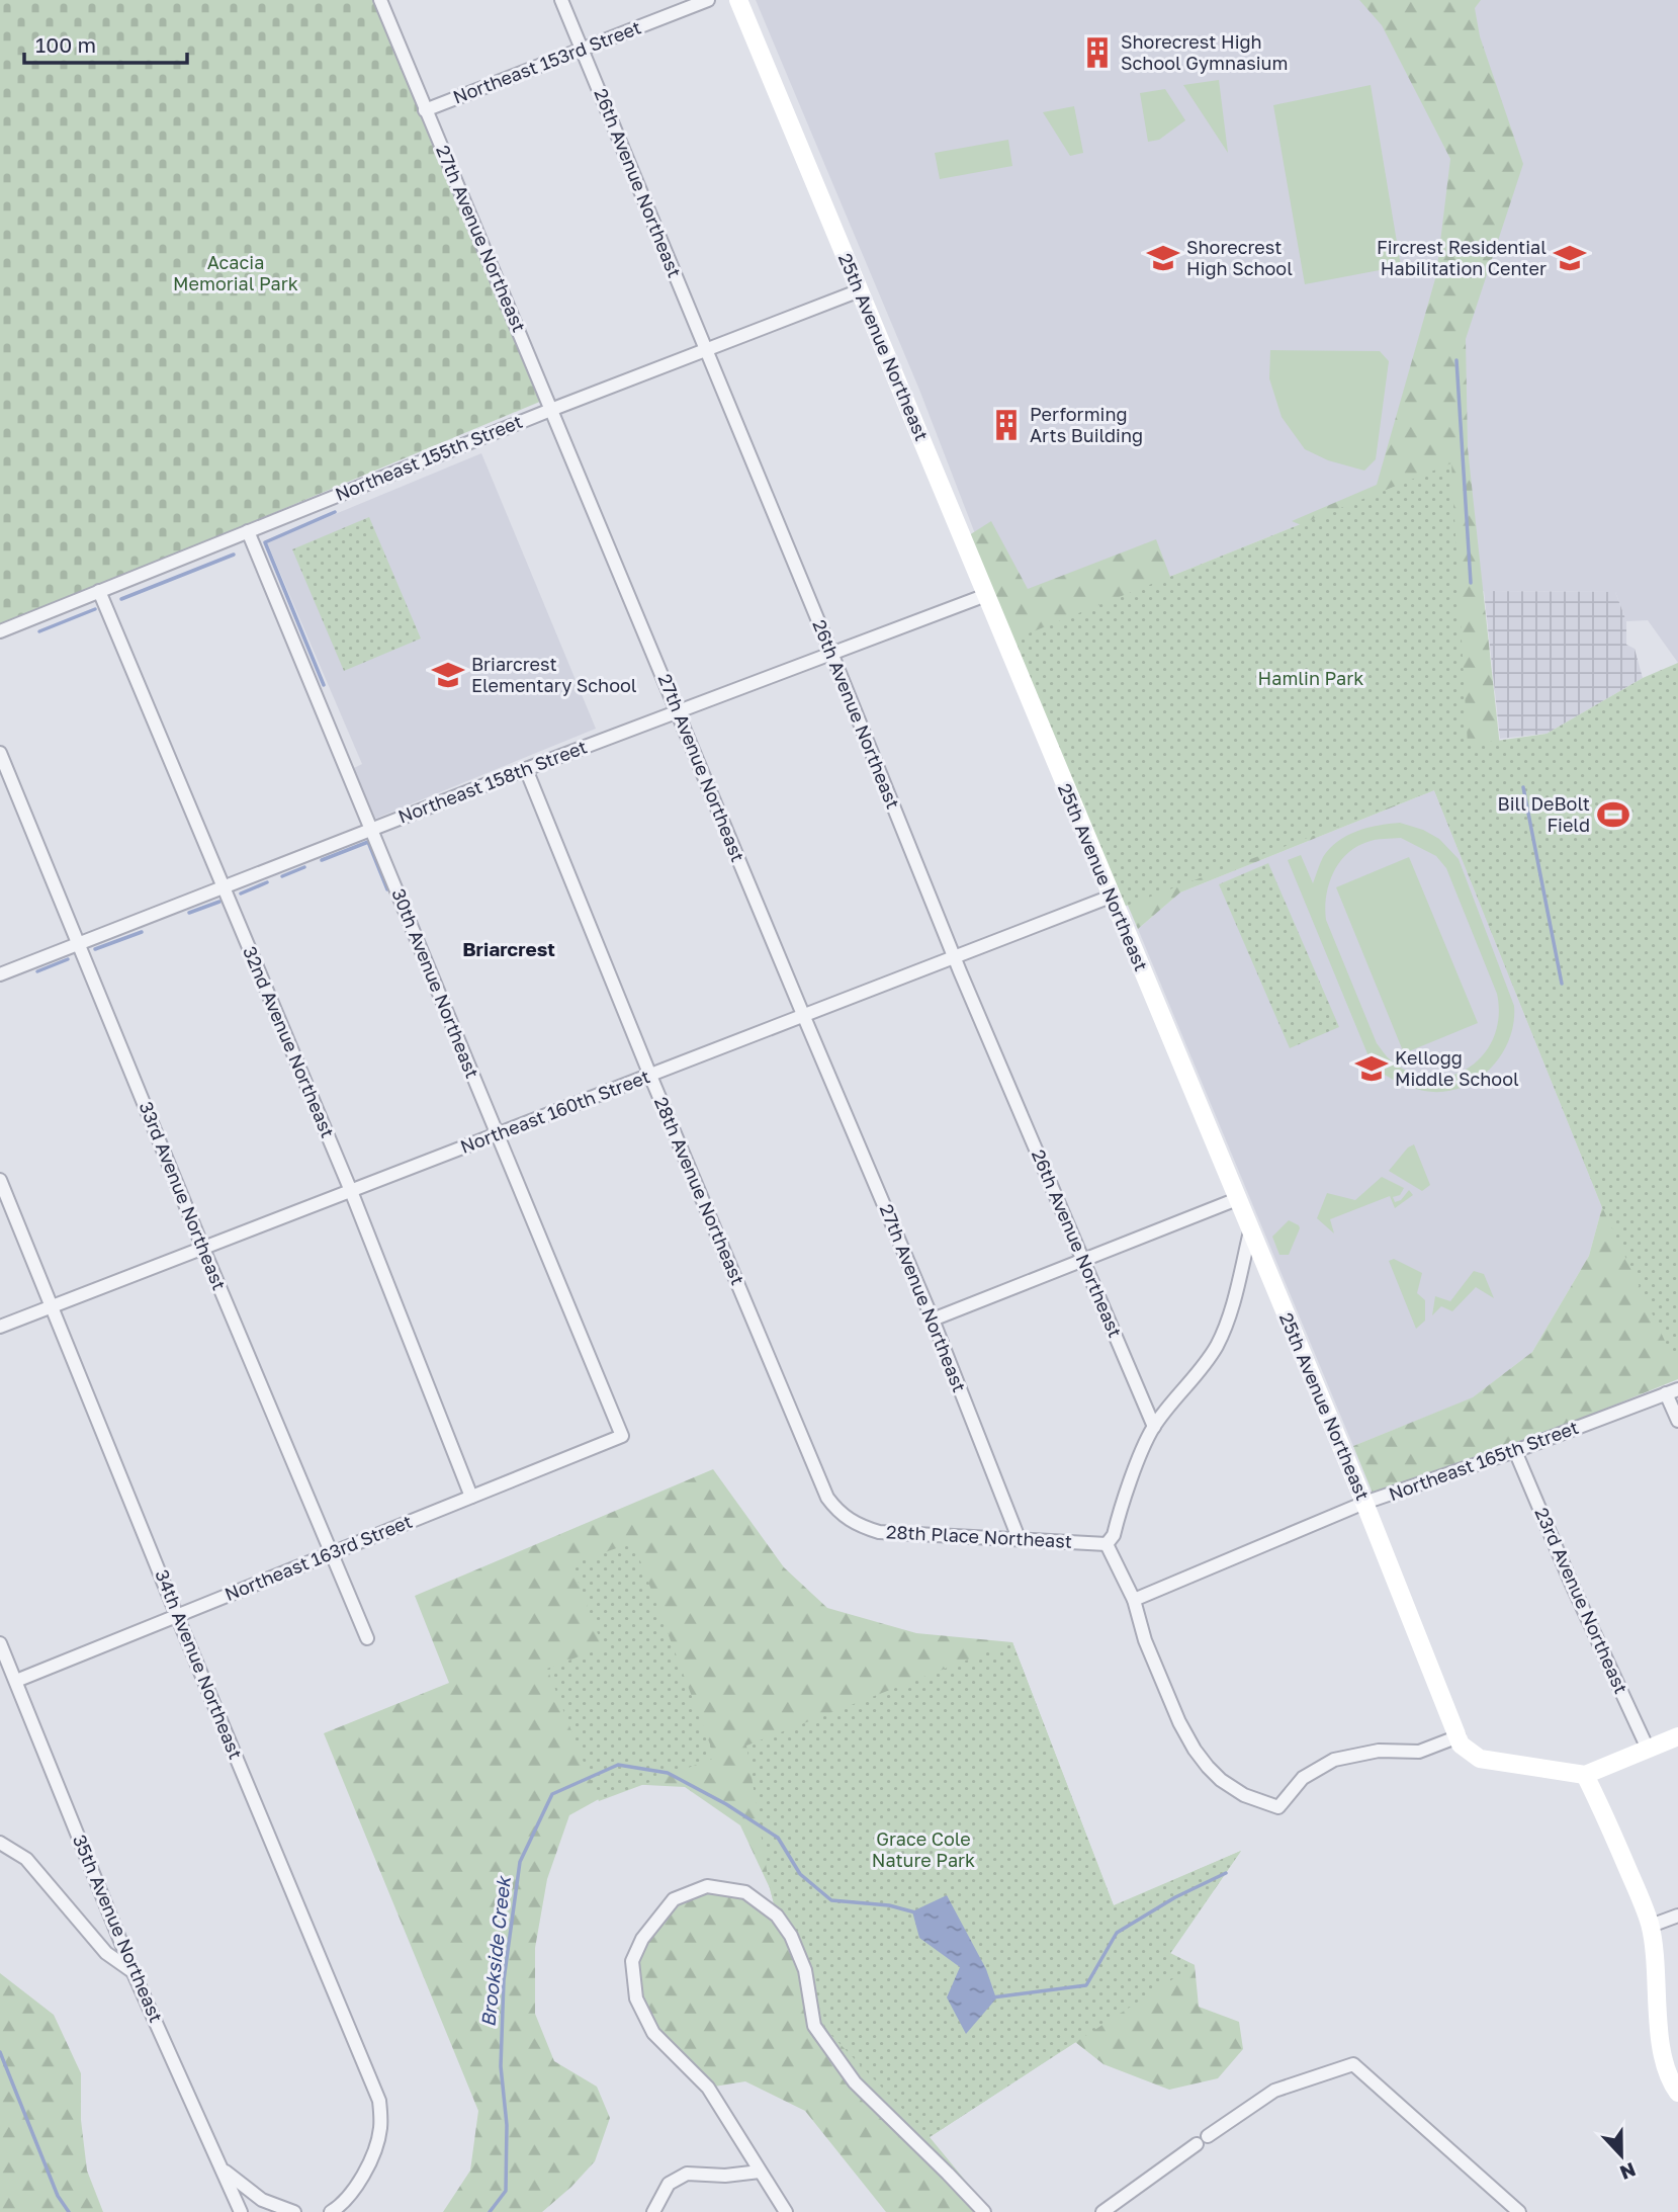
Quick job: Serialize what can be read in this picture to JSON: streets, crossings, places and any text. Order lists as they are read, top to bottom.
{
  "streets": {
    "street": [
      "Northeast 153rd Street",
      "26th Avenue Northeast",
      "27th Avenue Northeast",
      "25th Avenue Northeast",
      "Northeast 155th Street",
      "Northeast 158th Street",
      "30th Avenue Northeast",
      "32nd Avenue Northeast",
      "Northeast 160th Street",
      "28th Avenue Northeast",
      "33rd Avenue Northeast",
      "Northeast 165th Street",
      "28th Place Northeast",
      "Northeast 163rd Street",
      "23rd Avenue Northeast",
      "34th Avenue Northeast",
      "35th Avenue Northeast"
    ]
  },
  "crossings": [
    ["Northeast 153rd Street", "26th Avenue Northeast"],
    ["Northeast 153rd Street", "27th Avenue Northeast"],
    ["26th Avenue Northeast", "Northeast 155th Street"],
    ["26th Avenue Northeast", "Northeast 158th Street"],
    ["26th Avenue Northeast", "Northeast 160th Street"],
    ["27th Avenue Northeast", "Northeast 155th Street"],
    ["27th Avenue Northeast", "Northeast 158th Street"],
    ["27th Avenue Northeast", "Northeast 160th Street"],
    ["27th Avenue Northeast", "28th Place Northeast"],
    ["25th Avenue Northeast", "Northeast 155th Street"],
    ["25th Avenue Northeast", "Northeast 158th Street"],
    ["25th Avenue Northeast", "Northeast 160th Street"],
    ["25th Avenue Northeast", "Northeast 165th Street"],
    ["Northeast 155th Street", "30th Avenue Northeast"],
    ["Northeast 155th Street", "32nd Avenue Northeast"],
    ["Northeast 158th Street", "30th Avenue Northeast"],
    ["Northeast 158th Street", "32nd Avenue Northeast"],
    ["Northeast 158th Street", "28th Avenue Northeast"],
    ["Northeast 158th Street", "33rd Avenue Northeast"],
    ["30th Avenue Northeast", "Northeast 160th Street"],
    ["30th Avenue Northeast", "Northeast 163rd Street"],
    ["32nd Avenue Northeast", "Northeast 160th Street"],
    ["32nd Avenue Northeast", "Northeast 163rd Street"],
    ["Northeast 160th Street", "28th Avenue Northeast"],
    ["Northeast 160th Street", "33rd Avenue Northeast"],
    ["Northeast 160th Street", "34th Avenue Northeast"],
    ["28th Avenue Northeast", "28th Place Northeast"],
    ["33rd Avenue Northeast", "Northeast 163rd Street"],
    ["Northeast 165th Street", "23rd Avenue Northeast"],
    ["Northeast 163rd Street", "34th Avenue Northeast"],
    ["Northeast 163rd Street", "35th Avenue Northeast"]
  ],
  "districts": ["Briarcrest"],
  "water": ["Brookside Creek"],
  "parks": ["Acacia Memorial Park", "Hamlin Park", "Grace Cole Nature Park"],
  "places": {
    "building": ["Shorecrest High School Gymnasium", "Performing Arts Building"],
    "school or university": [
      "Shorecrest High School",
      "Fircrest Residential Habilitation Center",
      "Briarcrest Elementary School",
      "Kellogg Middle School"
    ],
    "sports": ["Bill DeBolt Field"]
  },
  "scale_bar": "100 m",
  "north": "bottom"
}
